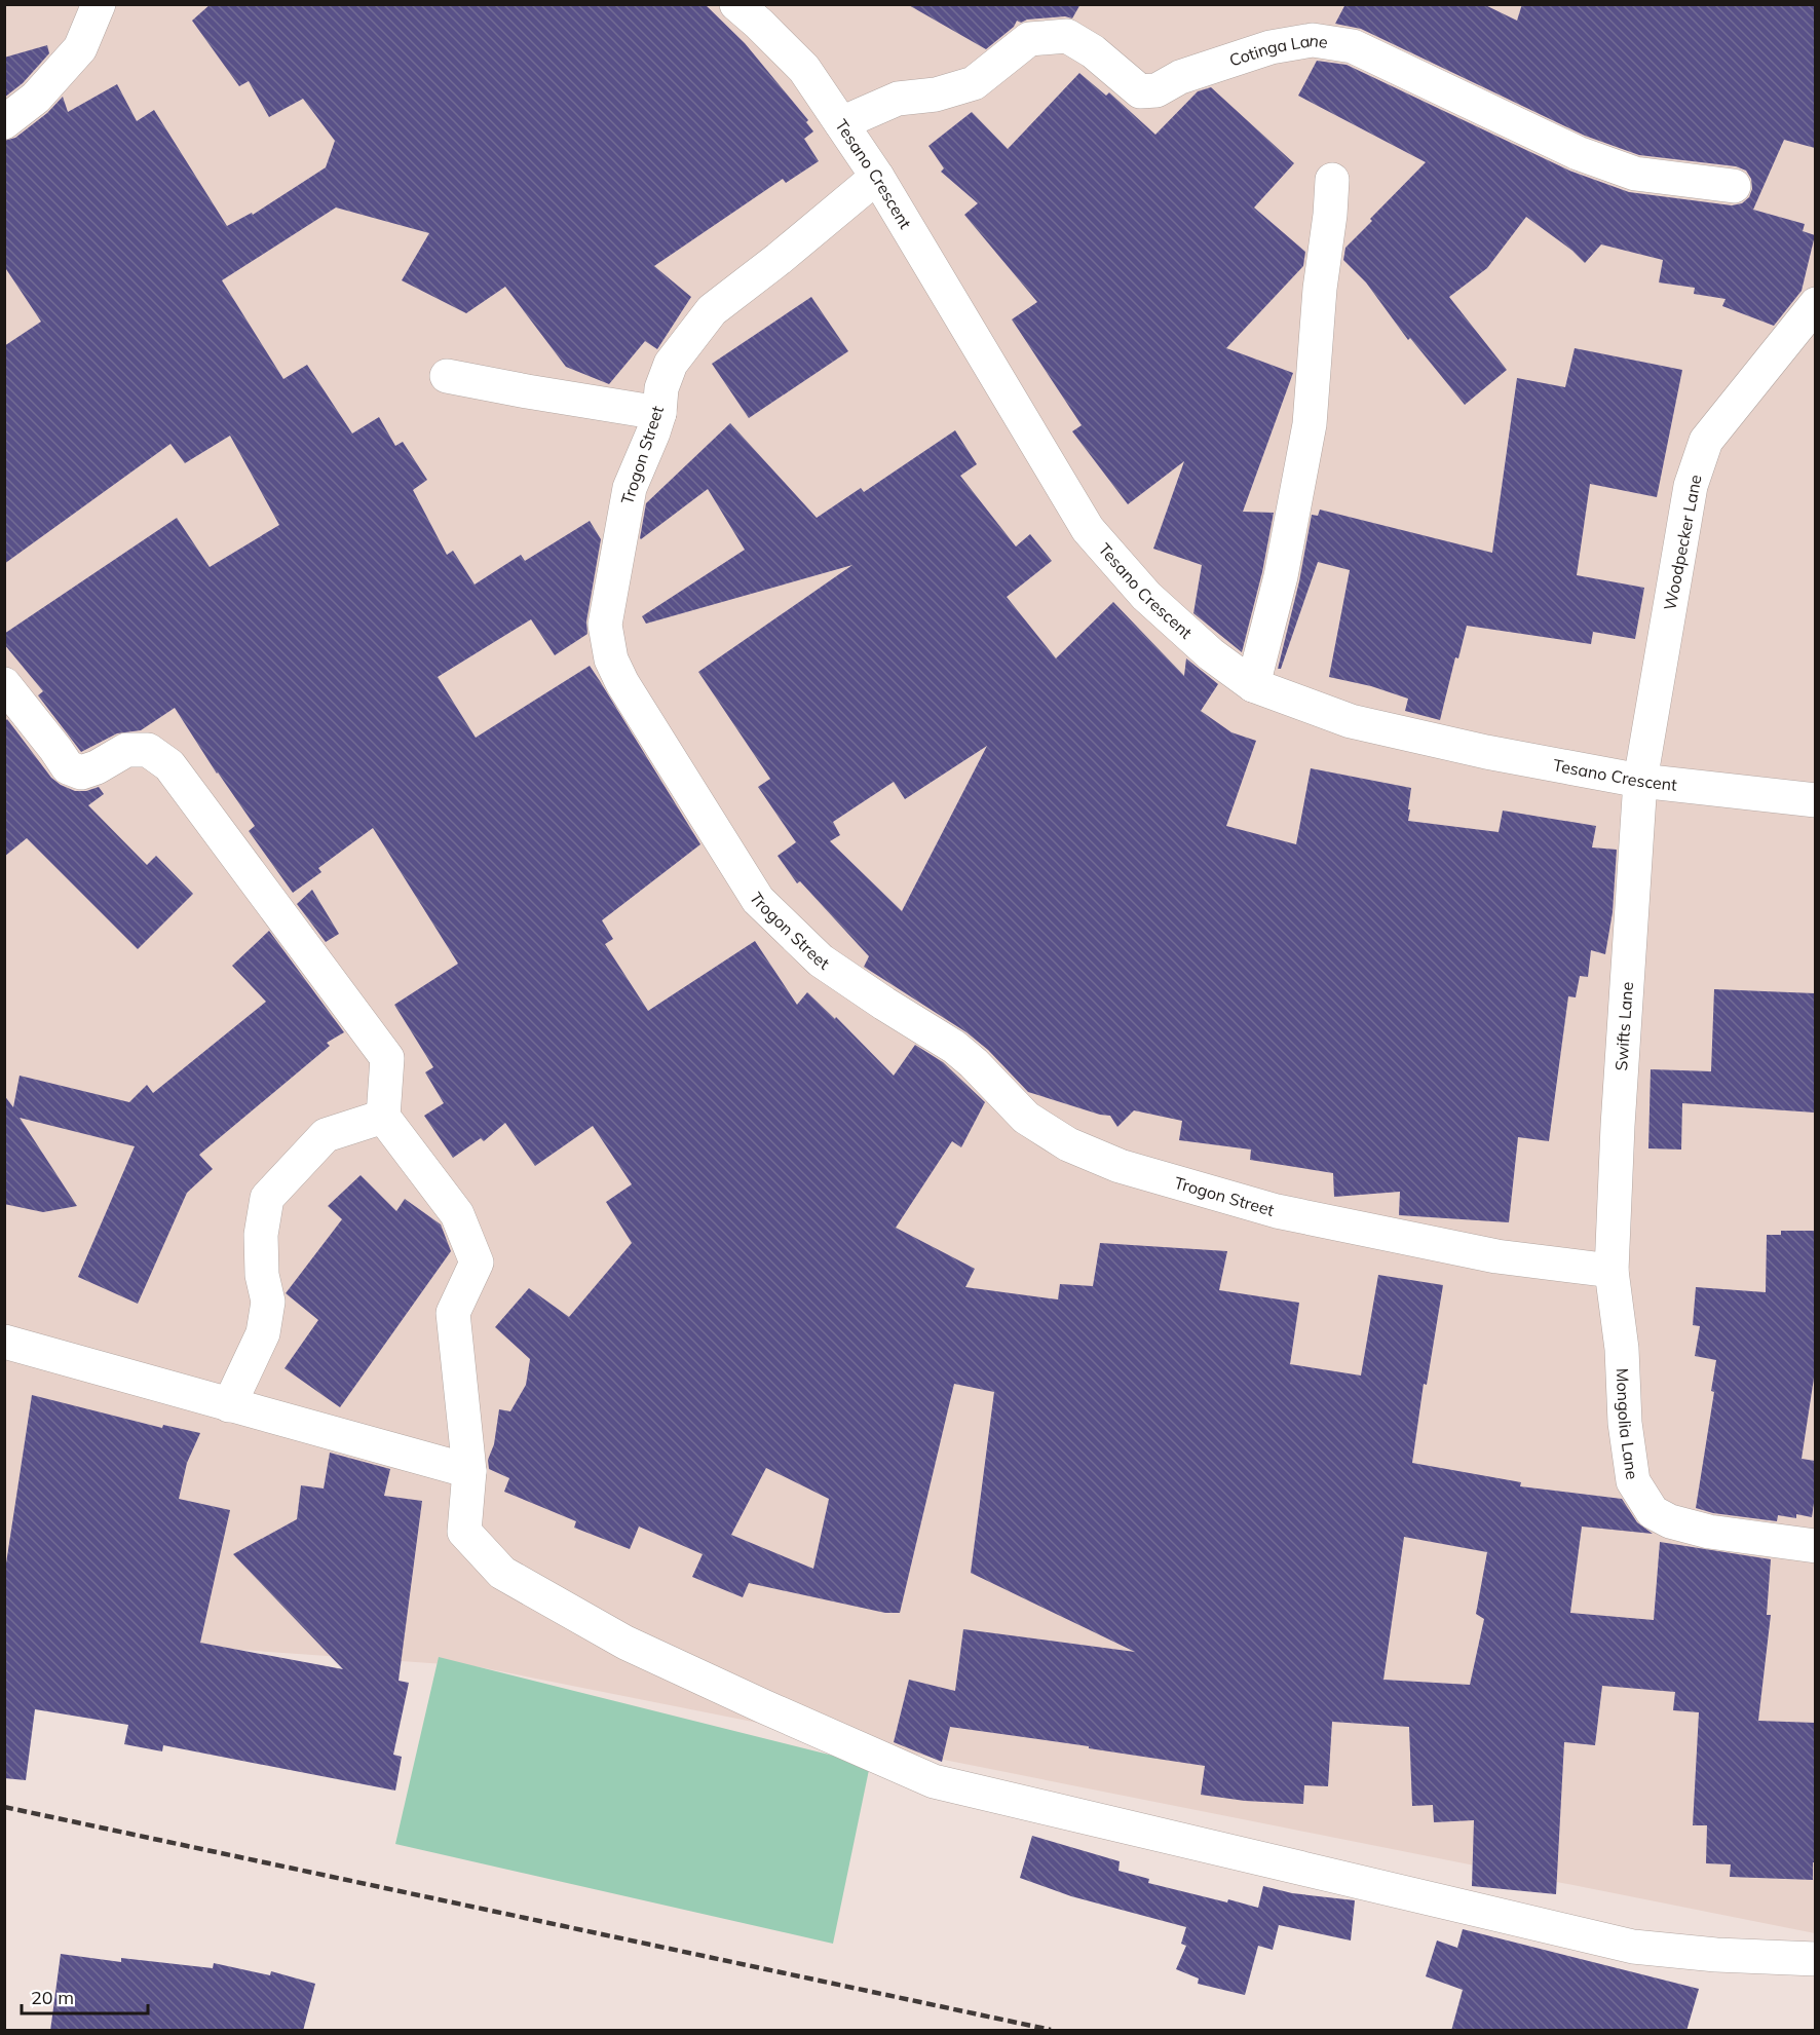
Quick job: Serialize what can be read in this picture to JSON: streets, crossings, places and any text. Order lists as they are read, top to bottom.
{
  "streets": {
    "street": [
      "Cotinga Lane",
      "Tesano Crescent",
      "Trogon Street",
      "Woodpecker Lane",
      "Swifts Lane",
      "Mongolia Lane"
    ]
  },
  "crossings": [
    ["Cotinga Lane", "Tesano Crescent"],
    ["Tesano Crescent", "Trogon Street"],
    ["Tesano Crescent", "Woodpecker Lane"],
    ["Tesano Crescent", "Swifts Lane"],
    ["Trogon Street", "Swifts Lane"],
    ["Trogon Street", "Mongolia Lane"],
    ["Woodpecker Lane", "Swifts Lane"],
    ["Swifts Lane", "Mongolia Lane"]
  ],
  "scale_bar": "20 m"
}
